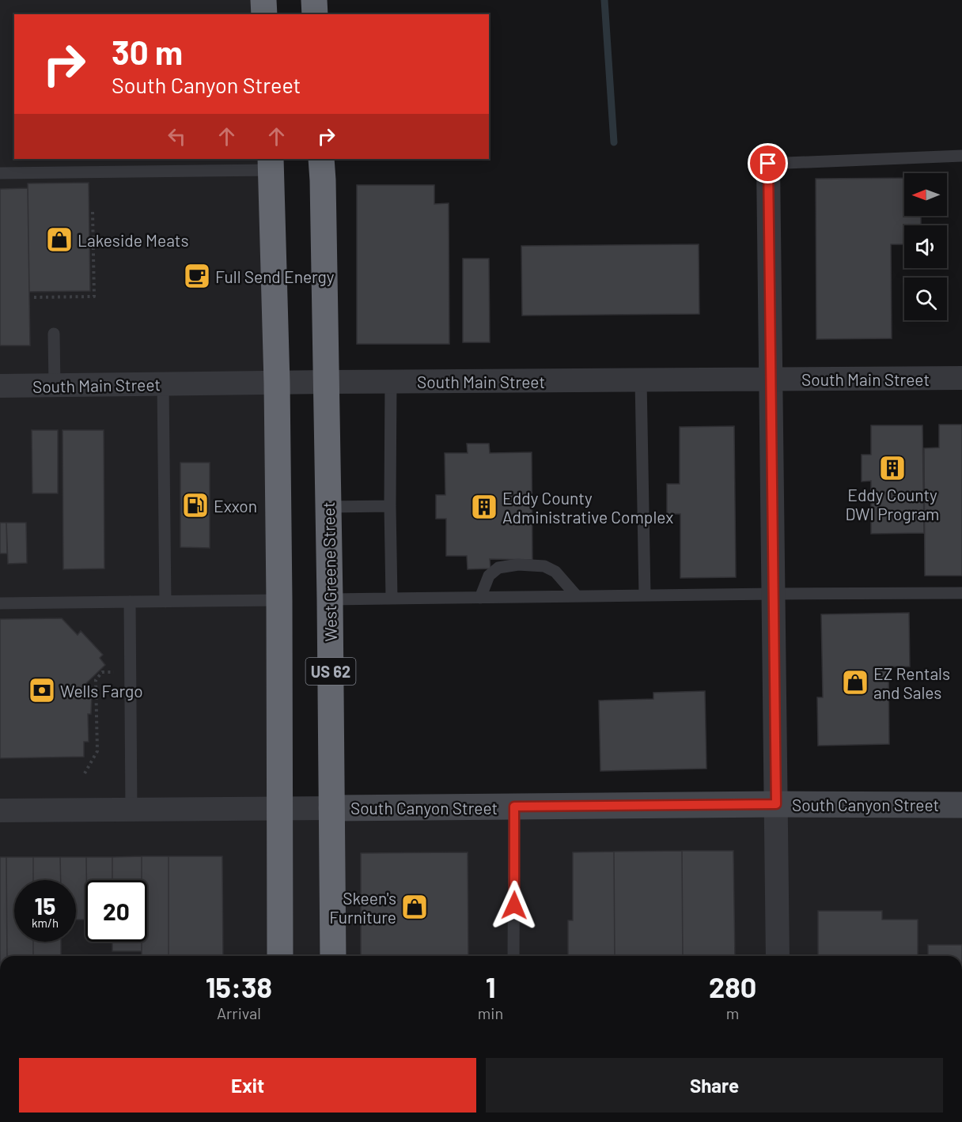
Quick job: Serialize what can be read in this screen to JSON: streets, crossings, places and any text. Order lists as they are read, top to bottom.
{
  "streets": {
    "highway": ["West Greene Street", "US 62"],
    "street": ["South Main Street", "South Canyon Street"]
  },
  "crossings": [
    ["South Main Street", "West Greene Street"],
    ["South Main Street", "US 62"],
    ["West Greene Street", "US 62"],
    ["West Greene Street", "South Canyon Street"]
  ],
  "places": {
    "shop": ["Lakeside Meats", "EZ Rentals and Sales", "Skeen's Furniture"],
    "cafe": ["Full Send Energy"],
    "building": ["Eddy County DWI Program", "Eddy County Administrative Complex"],
    "fuel station": ["Exxon"],
    "bank": ["Wells Fargo"]
  },
  "north": "left",
  "page": {
    "turn": ["30 m", "South Canyon Street"],
    "speed": "15 km/h",
    "limit": "20",
    "eta": [
      "15:38",
      "Arrival",
      "1",
      "min",
      "280",
      "m"
    ],
    "buttons": ["Exit", "Share"]
  }
}
